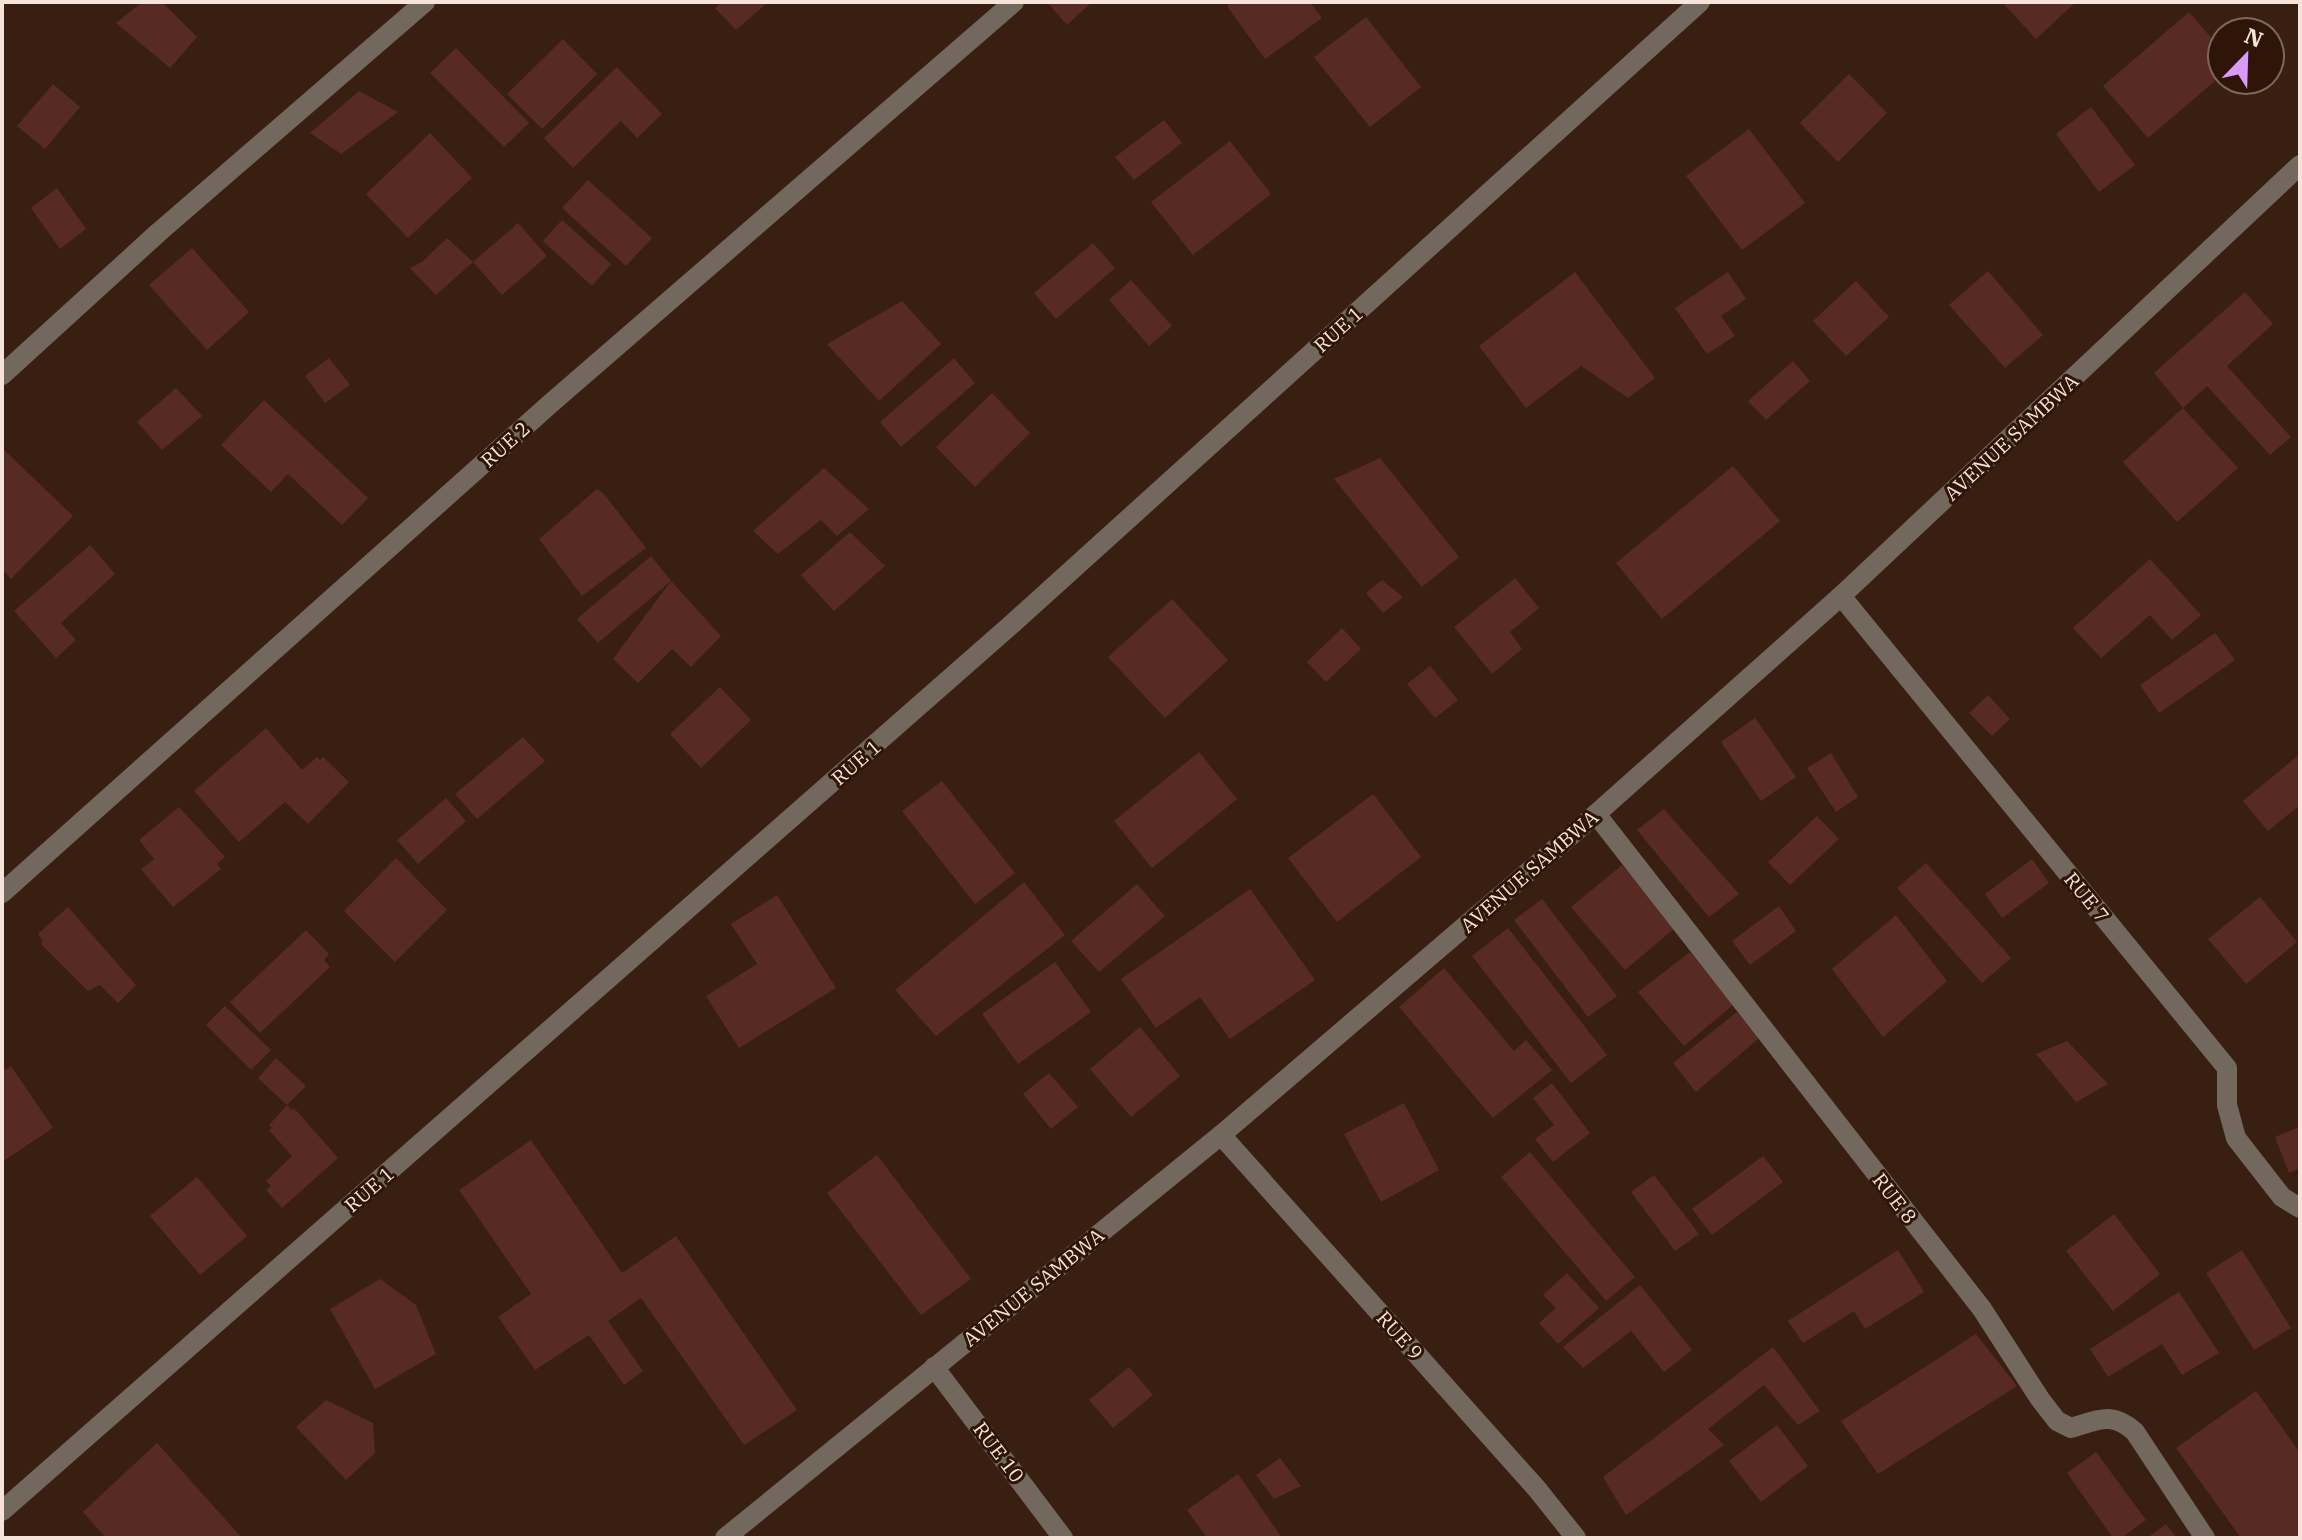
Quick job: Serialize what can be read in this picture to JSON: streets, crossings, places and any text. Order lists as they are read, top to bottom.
{
  "streets": {
    "street": [
      "RUE 1",
      "AVENUE SAMBWA",
      "RUE 2",
      "RUE 7",
      "RUE 8",
      "RUE 9",
      "RUE 10"
    ]
  },
  "crossings": [
    ["AVENUE SAMBWA", "RUE 7"],
    ["AVENUE SAMBWA", "RUE 8"],
    ["AVENUE SAMBWA", "RUE 9"],
    ["AVENUE SAMBWA", "RUE 10"]
  ],
  "north": "top right"
}
